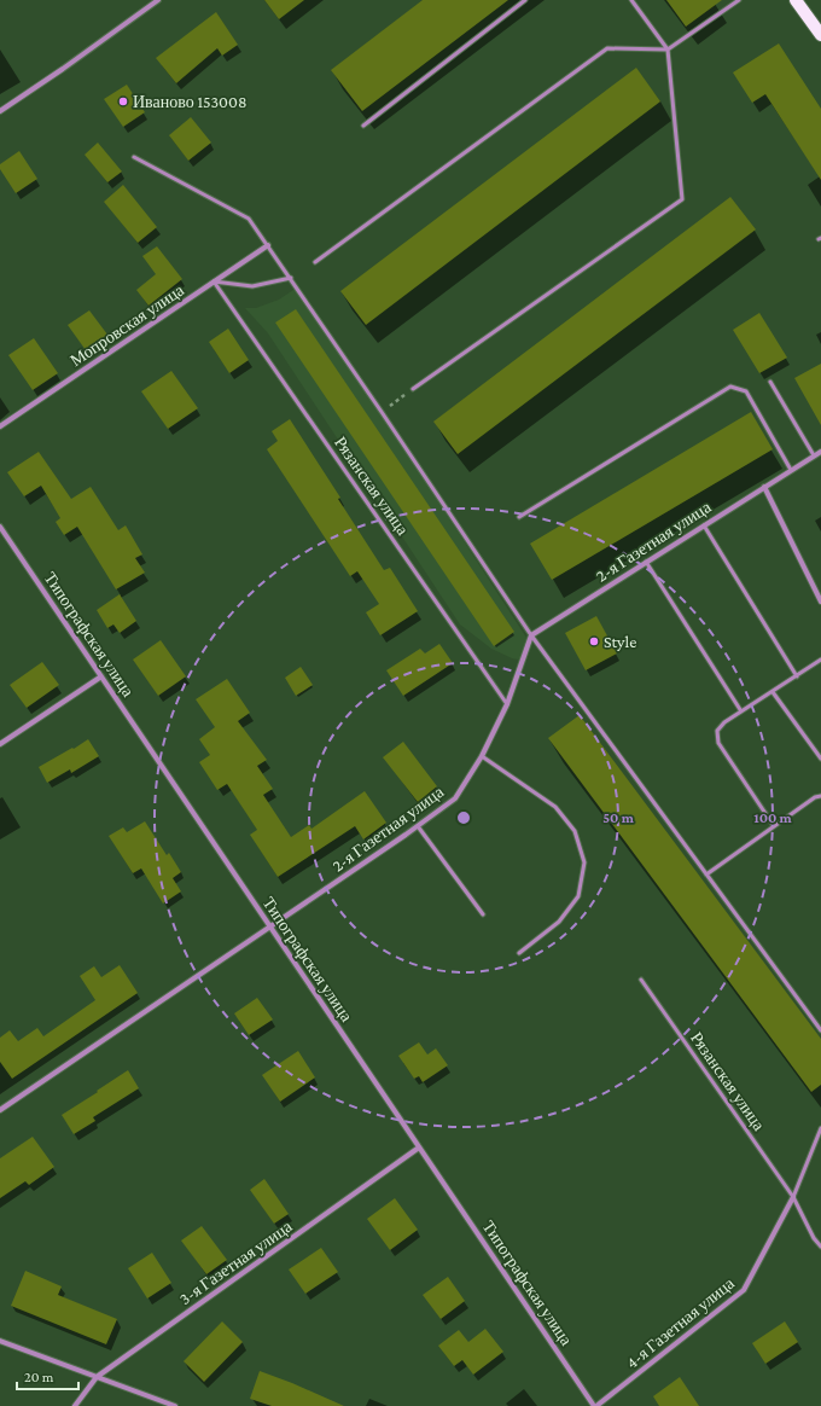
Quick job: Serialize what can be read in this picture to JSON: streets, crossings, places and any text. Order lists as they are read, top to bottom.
{
  "streets": {
    "street": [
      "Мопровская улица",
      "2-я Газетная улица",
      "Типографская улица",
      "3-я Газетная улица",
      "4-я Газетная улица"
    ],
    "lane": ["Рязанская улица"]
  },
  "crossings": [
    ["Мопровская улица", "Рязанская улица"],
    ["Рязанская улица", "2-я Газетная улица"],
    ["Рязанская улица", "4-я Газетная улица"],
    ["2-я Газетная улица", "Типографская улица"],
    ["Типографская улица", "3-я Газетная улица"],
    ["Типографская улица", "4-я Газетная улица"]
  ],
  "places": ["Иваново 153008", "Style"],
  "scale_bar": "20 m",
  "rings": ["50 m", "100 m"]
}
